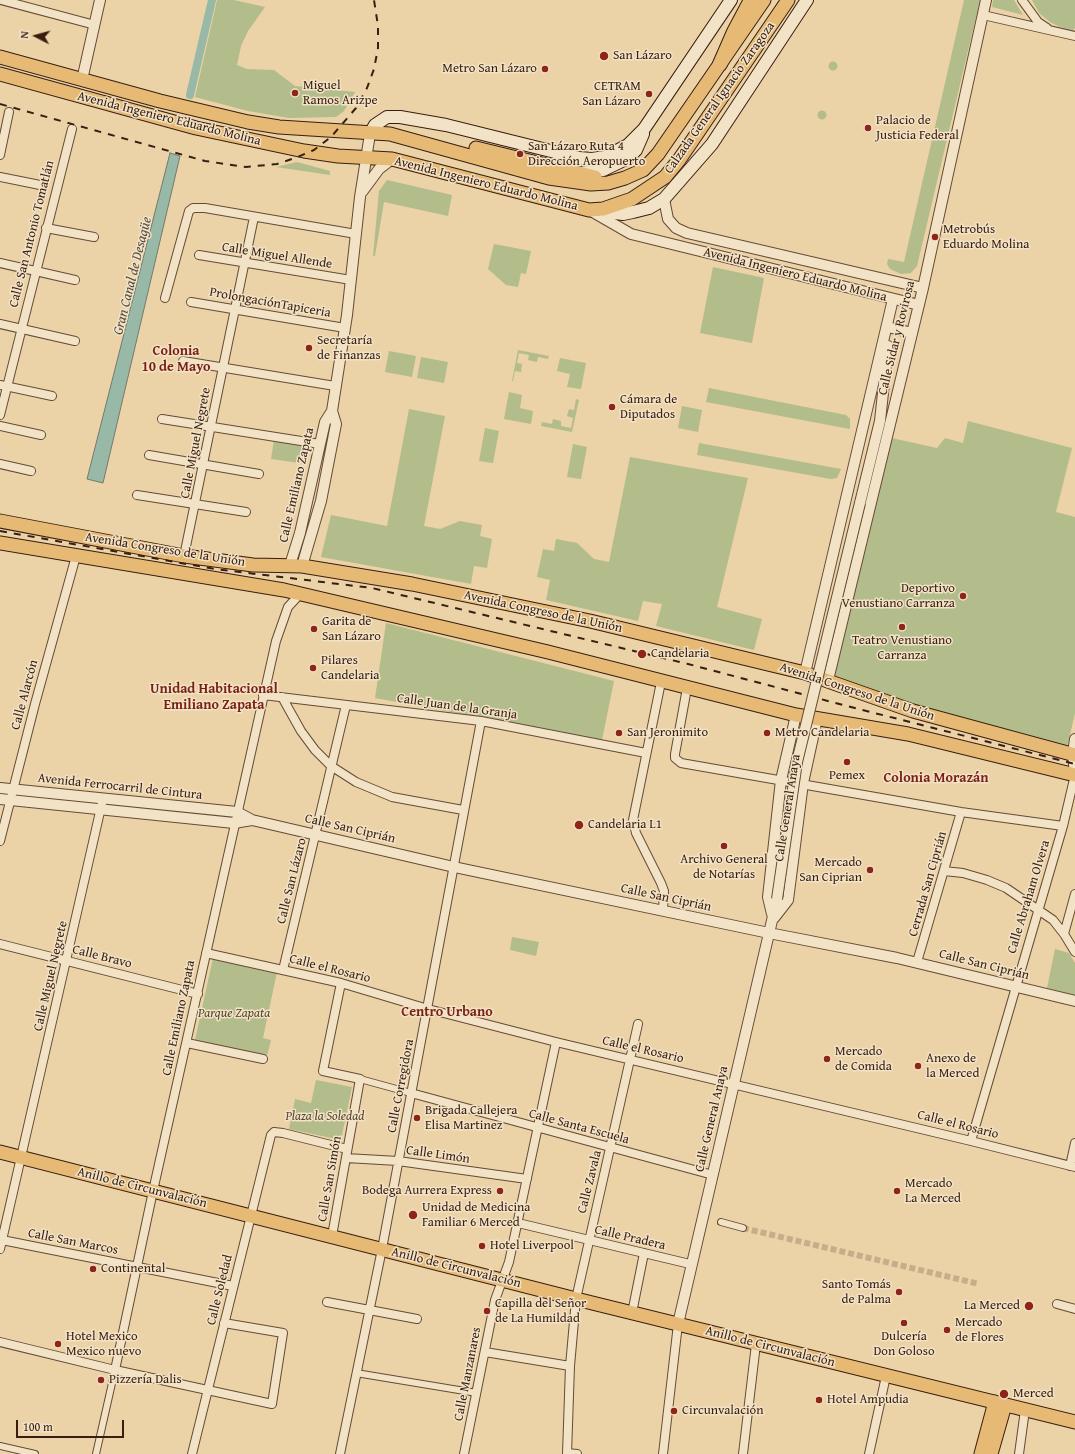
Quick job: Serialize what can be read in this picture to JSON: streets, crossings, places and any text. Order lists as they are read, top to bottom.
{
  "streets": {
    "main road": [
      "Calzada General Ignacio Zaragoza",
      "Avenida Ingeniero Eduardo Molina",
      "Avenida Congreso de la Unión",
      "Anillo de Circunvalación"
    ],
    "street": [
      "Calle San Antonio Tomatlán",
      "Calle Miguel Allende",
      "ProlongaciónTapiceria",
      "Calle Sidar y Rovirosa",
      "Calle Miguel Negrete",
      "Calle Emiliano Zapata",
      "Calle Alarcón",
      "Calle Juan de la Granja",
      "Avenida Ferrocarril de Cintura",
      "Calle General Anaya",
      "Calle San Ciprián",
      "Calle San Lázaro",
      "Cerrada San Ciprián",
      "Calle Abraham Olvera",
      "Calle Bravo",
      "Calle el Rosario",
      "Calle Corregidora",
      "Calle Santa Escuela",
      "Calle Limón",
      "Calle San Simón",
      "Calle Zavala",
      "Calle Pradera",
      "Calle San Marcos",
      "Calle Soledad",
      "Calle Manzanares"
    ]
  },
  "crossings": [
    ["Calzada General Ignacio Zaragoza", "Avenida Ingeniero Eduardo Molina"],
    ["Avenida Ingeniero Eduardo Molina", "Calle Sidar y Rovirosa"],
    ["Avenida Ingeniero Eduardo Molina", "Calle Emiliano Zapata"],
    ["Calle Miguel Allende", "Calle Miguel Negrete"],
    ["Calle Miguel Allende", "Calle Emiliano Zapata"],
    ["ProlongaciónTapiceria", "Calle Miguel Negrete"],
    ["ProlongaciónTapiceria", "Calle Emiliano Zapata"],
    ["Calle Sidar y Rovirosa", "Avenida Congreso de la Unión"],
    ["Calle Miguel Negrete", "Avenida Congreso de la Unión"],
    ["Calle Miguel Negrete", "Avenida Ferrocarril de Cintura"],
    ["Calle Miguel Negrete", "Calle Bravo"],
    ["Calle Miguel Negrete", "Anillo de Circunvalación"],
    ["Calle Miguel Negrete", "Calle San Marcos"],
    ["Calle Emiliano Zapata", "Avenida Congreso de la Unión"],
    ["Calle Emiliano Zapata", "Calle Juan de la Granja"],
    ["Calle Emiliano Zapata", "Avenida Ferrocarril de Cintura"],
    ["Calle Emiliano Zapata", "Calle San Ciprián"],
    ["Calle Emiliano Zapata", "Calle Bravo"],
    ["Calle Emiliano Zapata", "Calle el Rosario"],
    ["Calle Emiliano Zapata", "Anillo de Circunvalación"],
    ["Calle Emiliano Zapata", "Calle San Marcos"],
    ["Avenida Congreso de la Unión", "Calle Alarcón"],
    ["Avenida Congreso de la Unión", "Calle General Anaya"],
    ["Avenida Congreso de la Unión", "Calle Abraham Olvera"],
    ["Calle Alarcón", "Avenida Ferrocarril de Cintura"],
    ["Calle Juan de la Granja", "Calle San Lázaro"],
    ["Calle Juan de la Granja", "Calle Corregidora"],
    ["Avenida Ferrocarril de Cintura", "Calle San Ciprián"],
    ["Calle General Anaya", "Calle San Ciprián"],
    ["Calle General Anaya", "Calle el Rosario"],
    ["Calle General Anaya", "Calle Santa Escuela"],
    ["Calle General Anaya", "Anillo de Circunvalación"],
    ["Calle General Anaya", "Calle Pradera"],
    ["Calle San Ciprián", "Calle San Lázaro"],
    ["Calle San Ciprián", "Cerrada San Ciprián"],
    ["Calle San Ciprián", "Calle Abraham Olvera"],
    ["Calle San Ciprián", "Calle Corregidora"],
    ["Calle San Lázaro", "Calle el Rosario"],
    ["Calle Abraham Olvera", "Calle el Rosario"],
    ["Calle el Rosario", "Calle Corregidora"],
    ["Calle el Rosario", "Calle Santa Escuela"],
    ["Calle el Rosario", "Calle Zavala"],
    ["Calle el Rosario", "Calle Manzanares"],
    ["Calle Corregidora", "Calle Santa Escuela"],
    ["Calle Corregidora", "Calle Limón"],
    ["Calle Corregidora", "Anillo de Circunvalación"],
    ["Calle Santa Escuela", "Calle San Simón"],
    ["Calle Santa Escuela", "Calle Zavala"],
    ["Calle Santa Escuela", "Calle Manzanares"],
    ["Calle Limón", "Calle San Simón"],
    ["Calle Limón", "Calle Manzanares"],
    ["Calle San Simón", "Anillo de Circunvalación"],
    ["Calle San Simón", "Calle Soledad"],
    ["Calle Zavala", "Anillo de Circunvalación"],
    ["Calle Zavala", "Calle Pradera"],
    ["Anillo de Circunvalación", "Calle Soledad"],
    ["Anillo de Circunvalación", "Calle Manzanares"],
    ["Calle Pradera", "Calle Manzanares"],
    ["Calle San Marcos", "Calle Soledad"]
  ],
  "districts": [
    "Colonia 10 de Mayo",
    "Unidad Habitacional Emiliano Zapata",
    "Colonia Morazán",
    "Centro Urbano"
  ],
  "water": ["Gran Canal de Desagüe"],
  "parks": ["Parque Zapata", "Plaza la Soledad"],
  "places": [
    "San Lázaro",
    "Metro San Lázaro",
    "Miguel Ramos Arizpe",
    "CETRAM San Lázaro",
    "Palacio de Justicia Federal",
    "San Lázaro Ruta 4 Dirección Aeropuerto",
    "Metrobús Eduardo Molina",
    "Secretaría de Finanzas",
    "Cámara de Diputados",
    "Deportivo Venustiano Carranza",
    "Teatro Venustiano Carranza",
    "Garita de San Lázaro",
    "Candelaria",
    "Pilares Candelaria",
    "San Jeronimito",
    "Metro Candelaria",
    "Pemex",
    "Candelaria L1",
    "Archivo General de Notarías",
    "Mercado San Ciprian",
    "Mercado de Comida",
    "Anexo de la Merced",
    "Brigada Callejera Elisa Martinez",
    "Bodega Aurrera Express",
    "Mercado La Merced",
    "Unidad de Medicina Familiar 6 Merced",
    "Hotel Liverpool",
    "Continental",
    "Santo Tomás de Palma",
    "La Merced",
    "Capilla del Señor de La Humildad",
    "Dulcería Don Goloso",
    "Mercado de Flores",
    "Hotel Mexico Mexico nuevo",
    "Pizzería Dalis",
    "Merced",
    "Hotel Ampudia",
    "Circunvalación"
  ],
  "scale_bar": "100 m",
  "north": "left"
}
